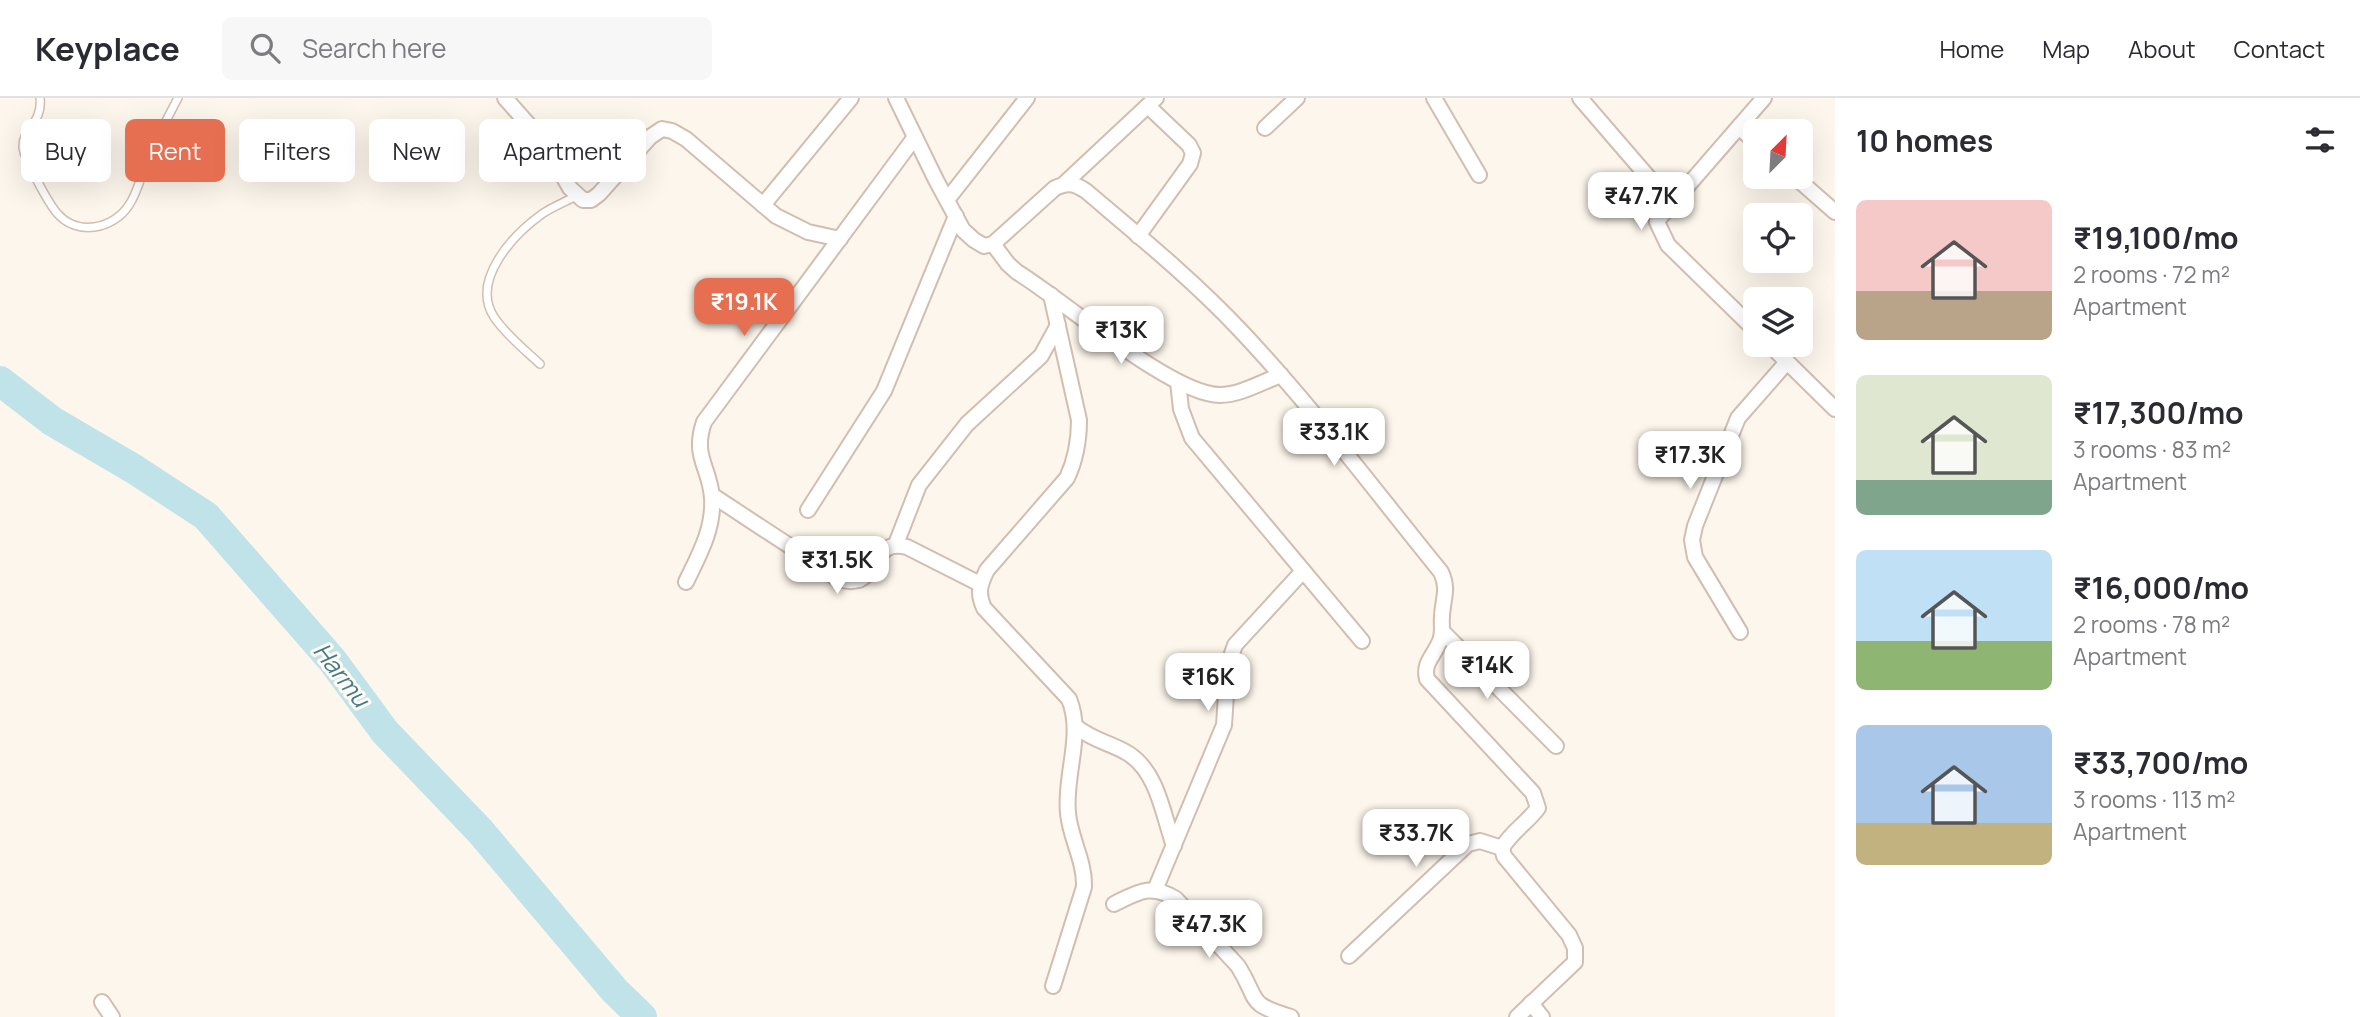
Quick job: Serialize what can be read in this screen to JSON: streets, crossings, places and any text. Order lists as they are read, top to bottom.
{
  "water": ["Harmu"],
  "north": "top right",
  "page": {
    "header": "Keyplace",
    "search": "Search here",
    "nav": [
      "Home",
      "Map",
      "About",
      "Contact"
    ],
    "heading": "10 homes",
    "chip": [
      "Buy",
      "Rent",
      "Filters",
      "New",
      "Apartment"
    ],
    "price": [
      "₹47.7K",
      "₹19.1K",
      "₹13K",
      "₹33.1K",
      "₹17.3K",
      "₹31.5K",
      "₹14K",
      "₹16K",
      "₹33.7K",
      "₹47.3K"
    ],
    "list": [
      {
        "name": "₹19,100/mo",
        "note": "2 rooms · 72 m² · Apartment"
      },
      {
        "name": "₹17,300/mo",
        "note": "3 rooms · 83 m² · Apartment"
      },
      {
        "name": "₹16,000/mo",
        "note": "2 rooms · 78 m² · Apartment"
      },
      {
        "name": "₹33,700/mo",
        "note": "3 rooms · 113 m² · Apartment"
      }
    ]
  }
}
